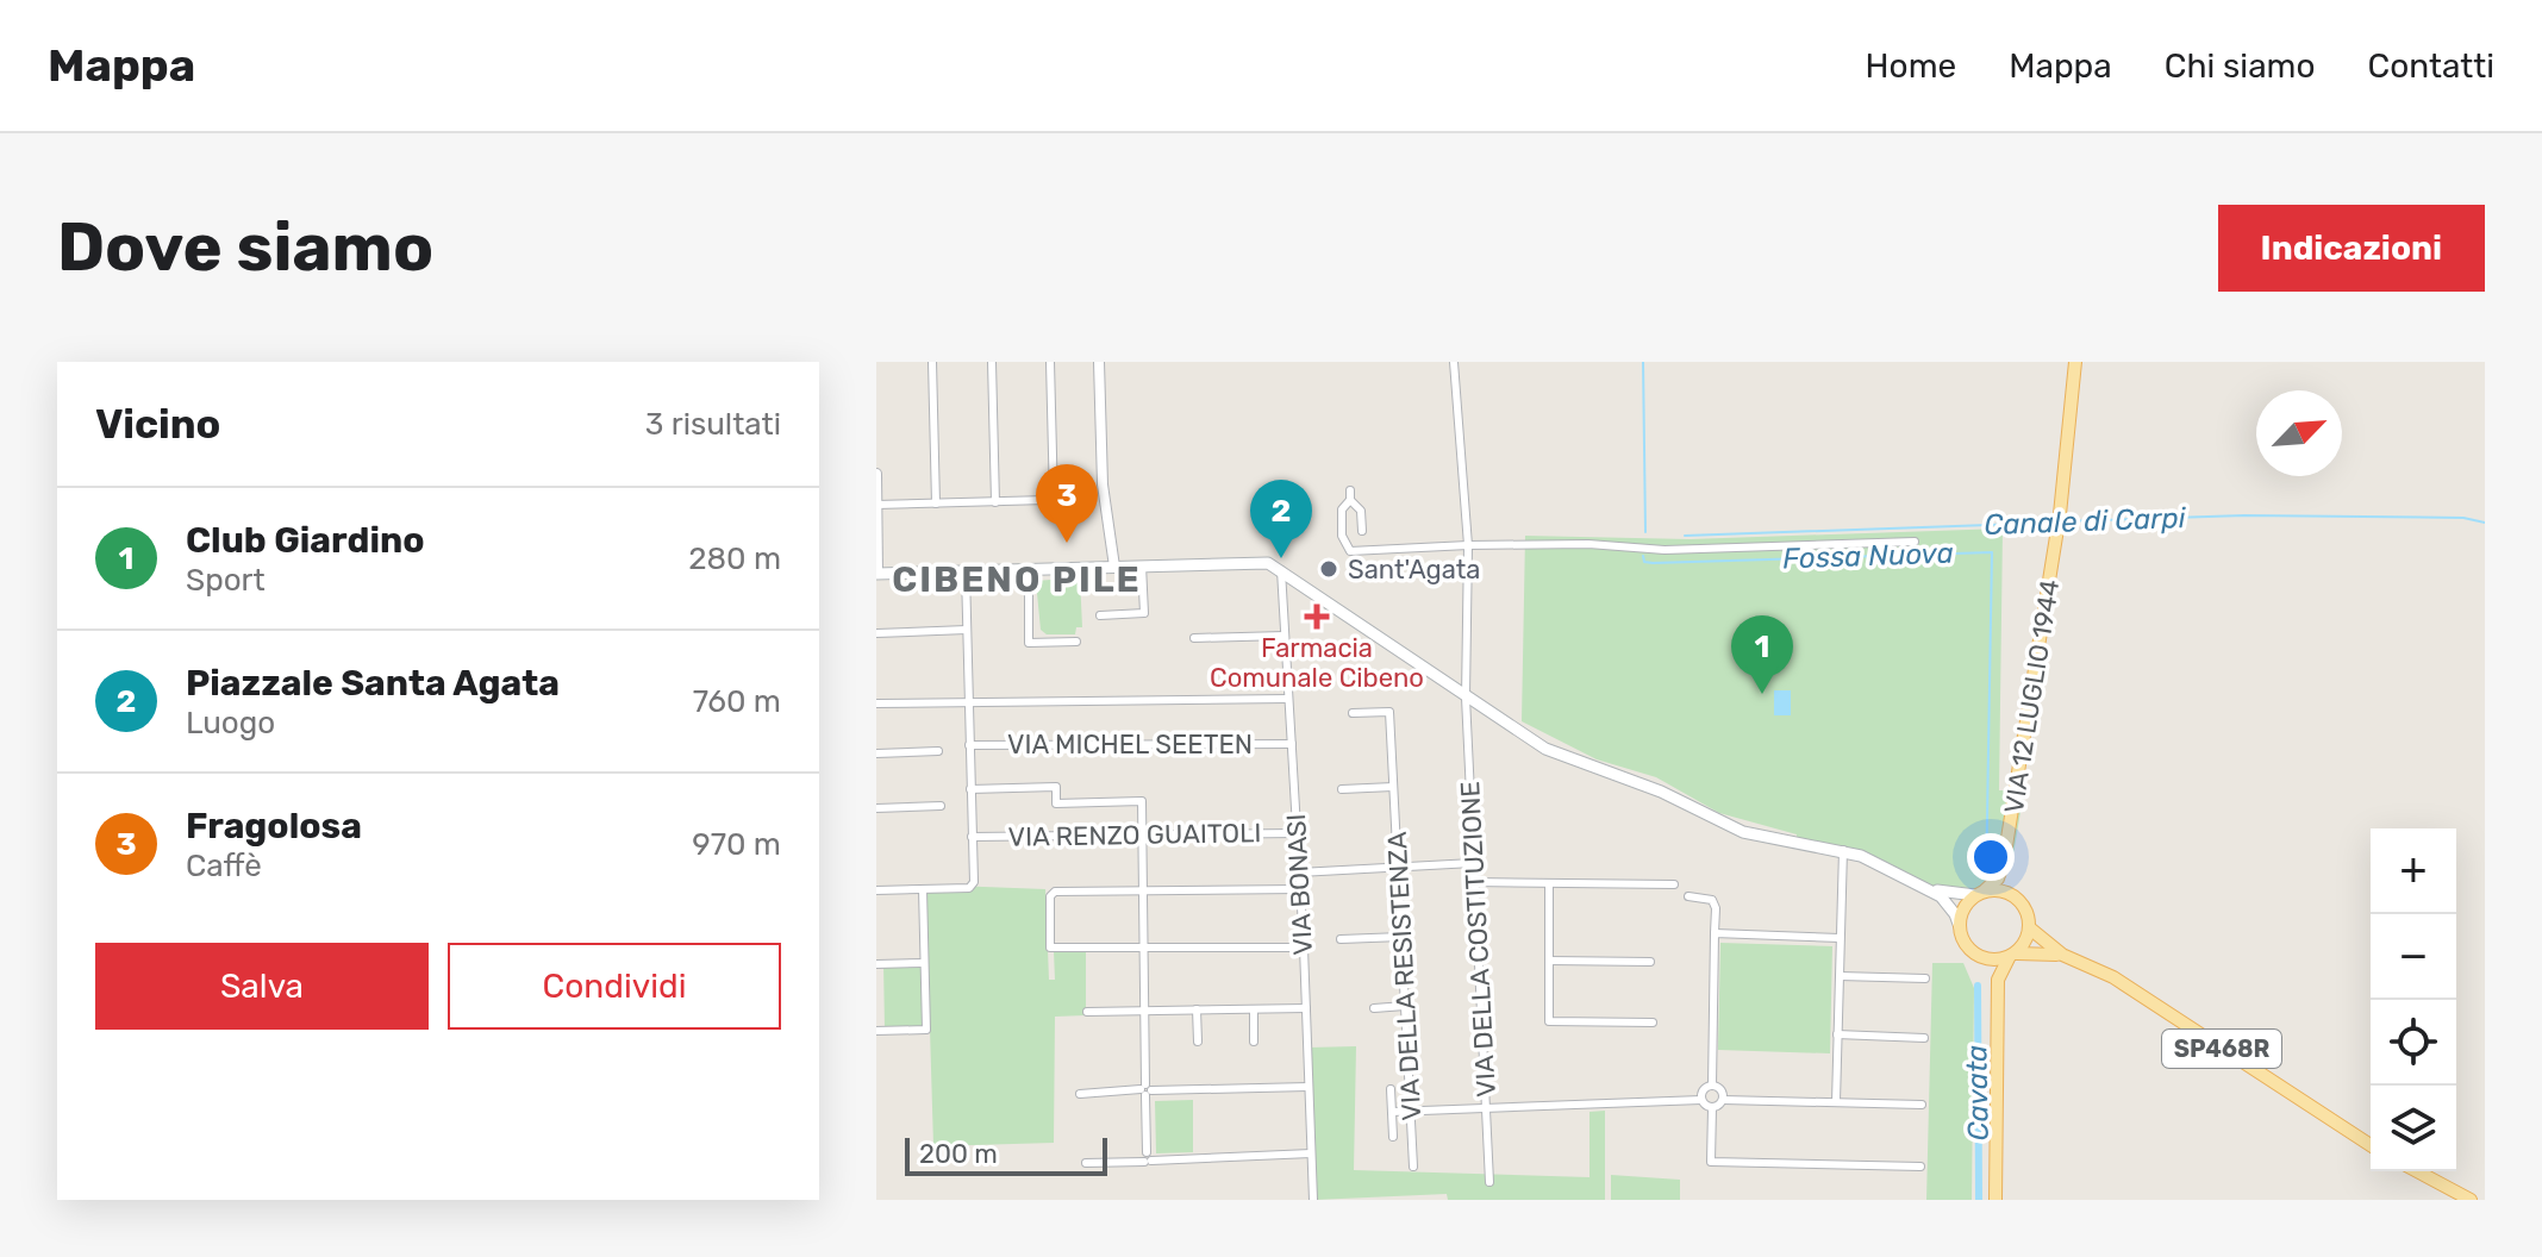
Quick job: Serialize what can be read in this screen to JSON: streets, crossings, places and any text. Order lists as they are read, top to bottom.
{
  "streets": {
    "main road": ["VIA 12 LUGLIO 1944", "SP468R"],
    "street": [
      "VIA MICHEL SEETEN",
      "VIA RENZO GUAITOLI",
      "VIA BONASI",
      "VIA DELLA COSTITUZIONE",
      "VIA DELLA RESISTENZA"
    ]
  },
  "crossings": [
    ["VIA MICHEL SEETEN", "VIA BONASI"],
    ["VIA RENZO GUAITOLI", "VIA BONASI"]
  ],
  "districts": ["CIBENO PILE"],
  "water": ["Canale di Carpi", "Fossa Nuova", "Cavata"],
  "places": {
    "other": ["Sant'Agata"],
    "health": ["Farmacia Comunale Cibeno"]
  },
  "scale_bar": "200 m",
  "north": "top right",
  "page": {
    "header": "Mappa",
    "nav": [
      "Home",
      "Mappa",
      "Chi siamo",
      "Contatti"
    ],
    "buttons": [
      "Indicazioni",
      ["Salva", "Condividi"]
    ],
    "title": "Dove siamo",
    "heading": ["Vicino", "3 risultati"],
    "pins": ["3", "2", "1"],
    "list": [
      {
        "mark": "1",
        "name": "Club Giardino",
        "note": "Sport",
        "value": "280 m"
      },
      {
        "mark": "2",
        "name": "Piazzale Santa Agata",
        "note": "Luogo",
        "value": "760 m"
      },
      {
        "mark": "3",
        "name": "Fragolosa",
        "note": "Caffè",
        "value": "970 m"
      }
    ],
    "map_buttons": ["+", "−"],
    "scale": "200 m"
  }
}
